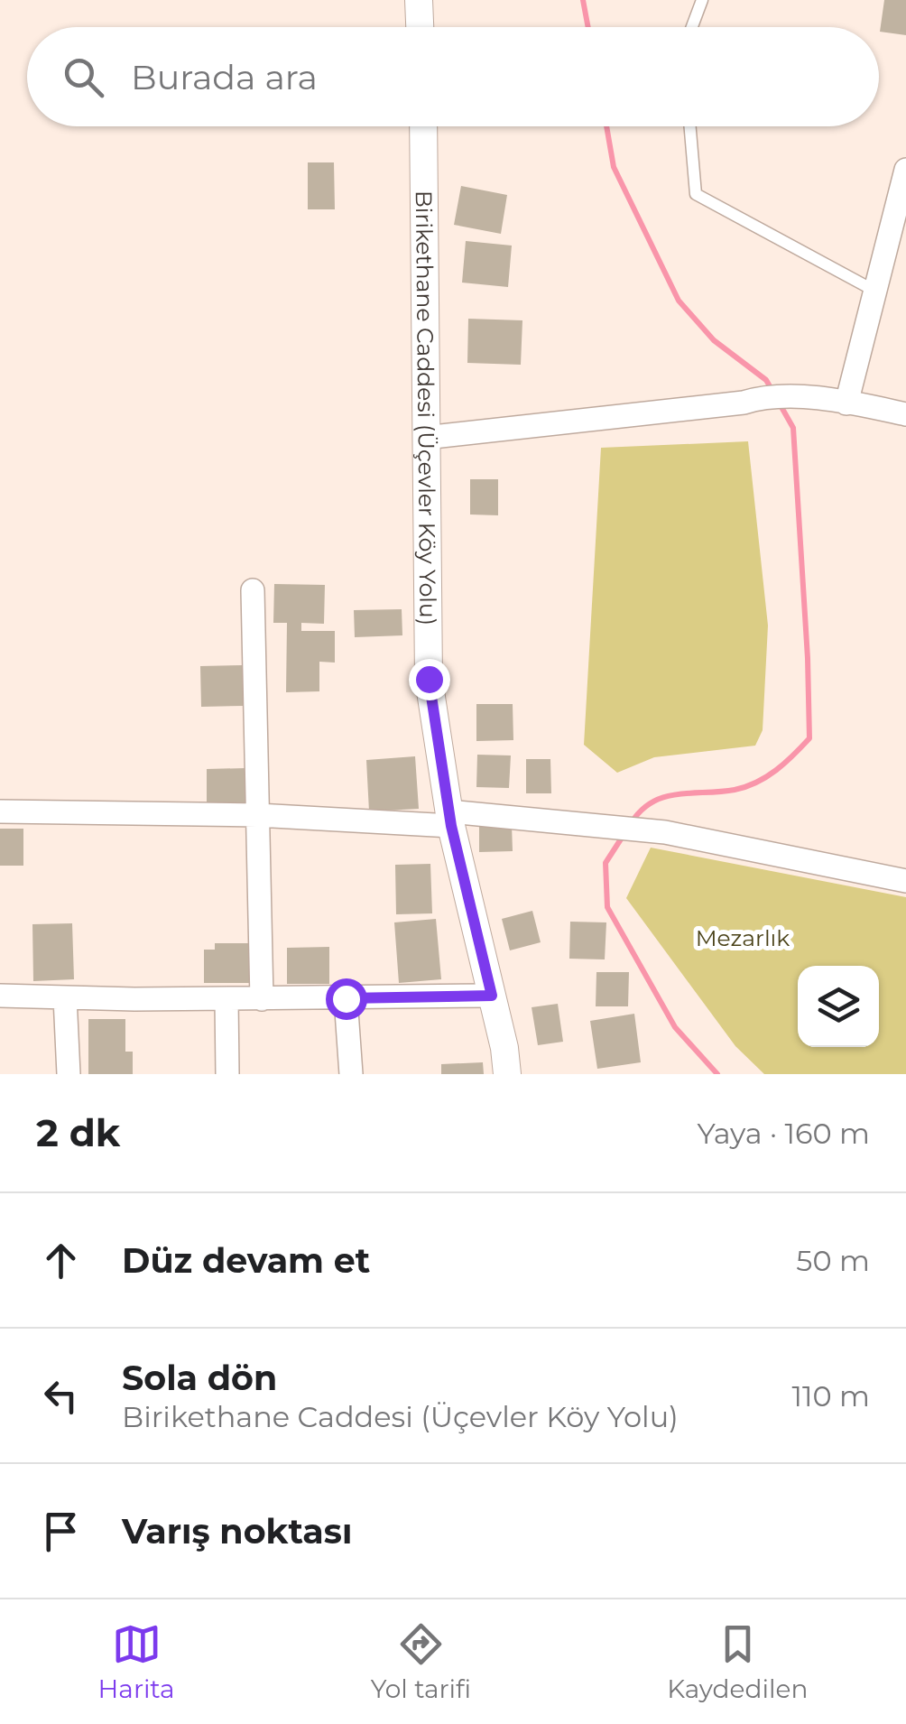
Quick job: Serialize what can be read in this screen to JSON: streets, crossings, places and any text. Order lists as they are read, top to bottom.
{
  "streets": {
    "street": ["Birikethane Caddesi (Üçevler Köy Yolu)"]
  },
  "parks": ["Mezarlık"],
  "page": {
    "search": "Burada ara",
    "heading": ["2 dk", "Yaya · 160 m"],
    "list": [
      ["Düz devam et", "50 m"],
      ["Sola dön", "Birikethane Caddesi (Üçevler Köy Yolu)", "110 m"],
      "Varış noktası"
    ],
    "nav": ["Harita", "Yol tarifi", "Kaydedilen"]
  }
}
